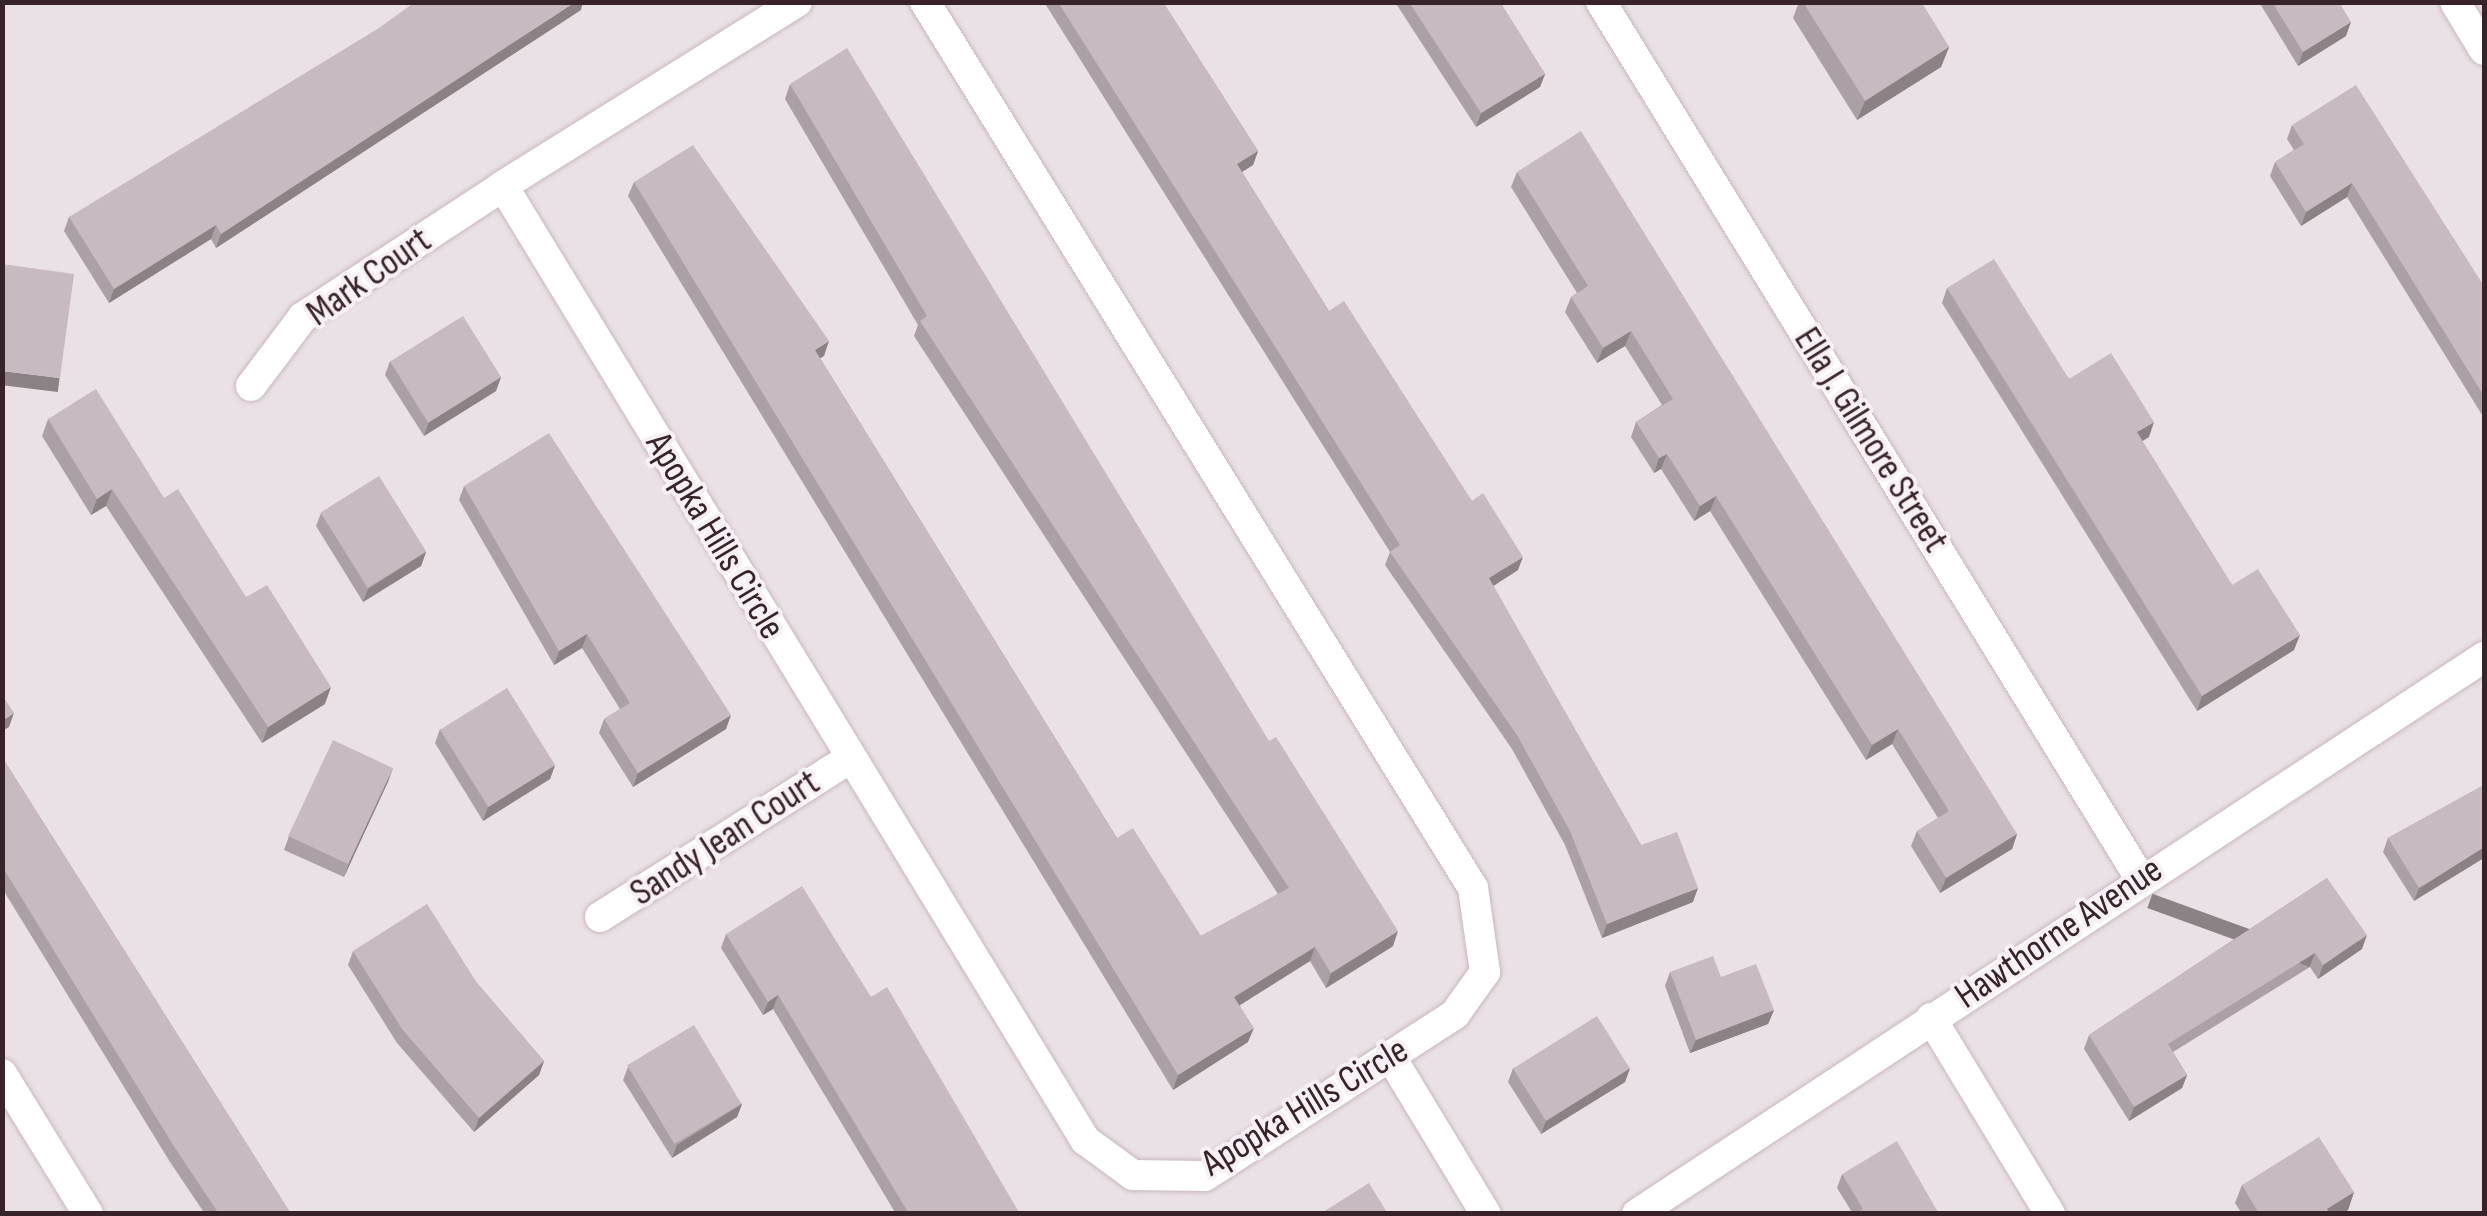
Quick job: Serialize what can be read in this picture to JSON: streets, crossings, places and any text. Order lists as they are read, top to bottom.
{
  "streets": {
    "street": [
      "Mark Court",
      "Ella J. Gilmore Street",
      "Apopka Hills Circle",
      "Sandy Jean Court",
      "Hawthorne Avenue"
    ]
  },
  "crossings": [
    ["Mark Court", "Apopka Hills Circle"],
    ["Ella J. Gilmore Street", "Hawthorne Avenue"],
    ["Apopka Hills Circle", "Sandy Jean Court"]
  ]
}
